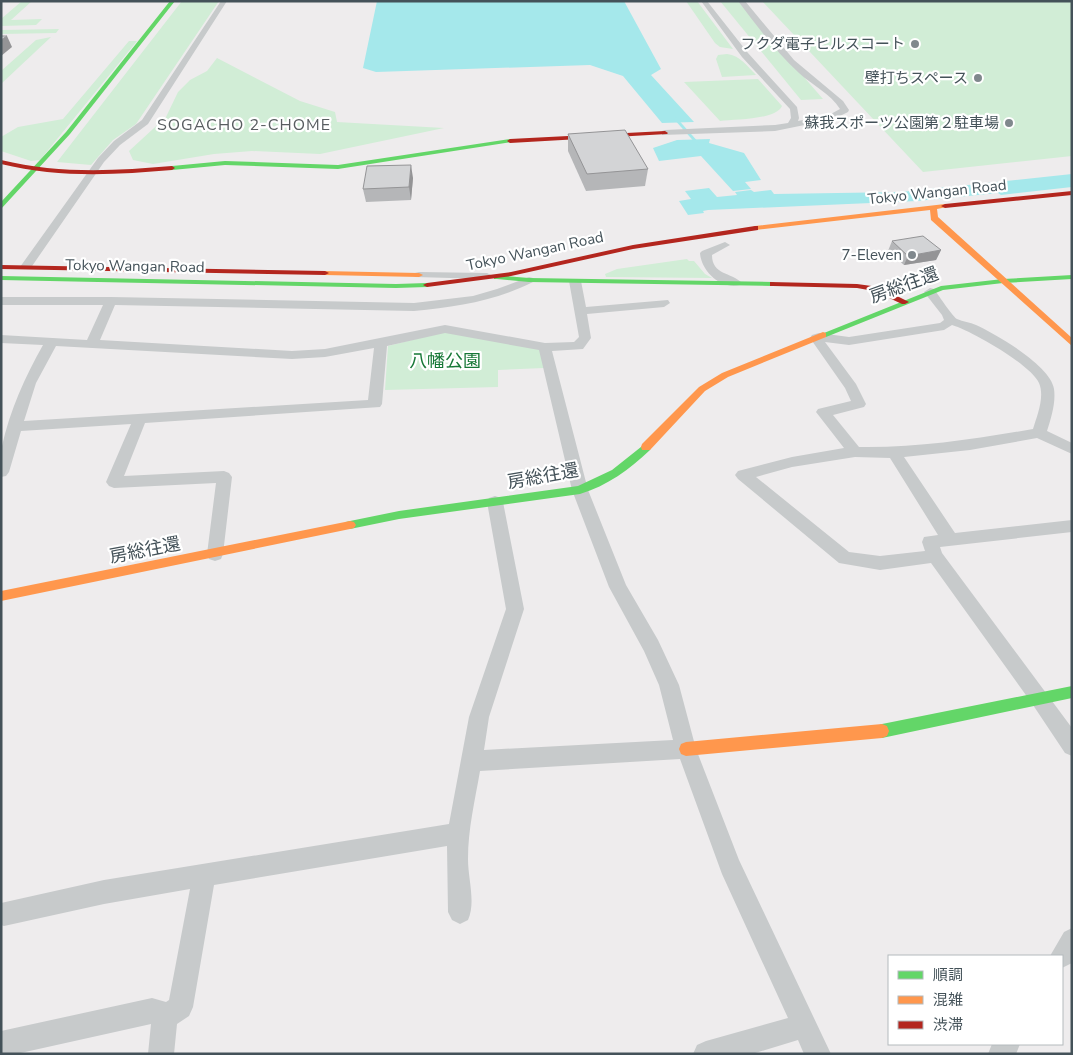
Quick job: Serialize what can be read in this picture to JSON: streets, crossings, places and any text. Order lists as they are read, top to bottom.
{
  "streets": {
    "main road": ["Tokyo Wangan Road", "房総往還"]
  },
  "districts": ["SOGACHO 2-CHOME"],
  "parks": ["八幡公園"],
  "places": [
    "フクダ電子ヒルスコート",
    "壁打ちスペース",
    "蘇我スポーツ公園第２駐車場",
    "7-Eleven"
  ],
  "legend": ["順調", "混雑", "渋滞"]
}
